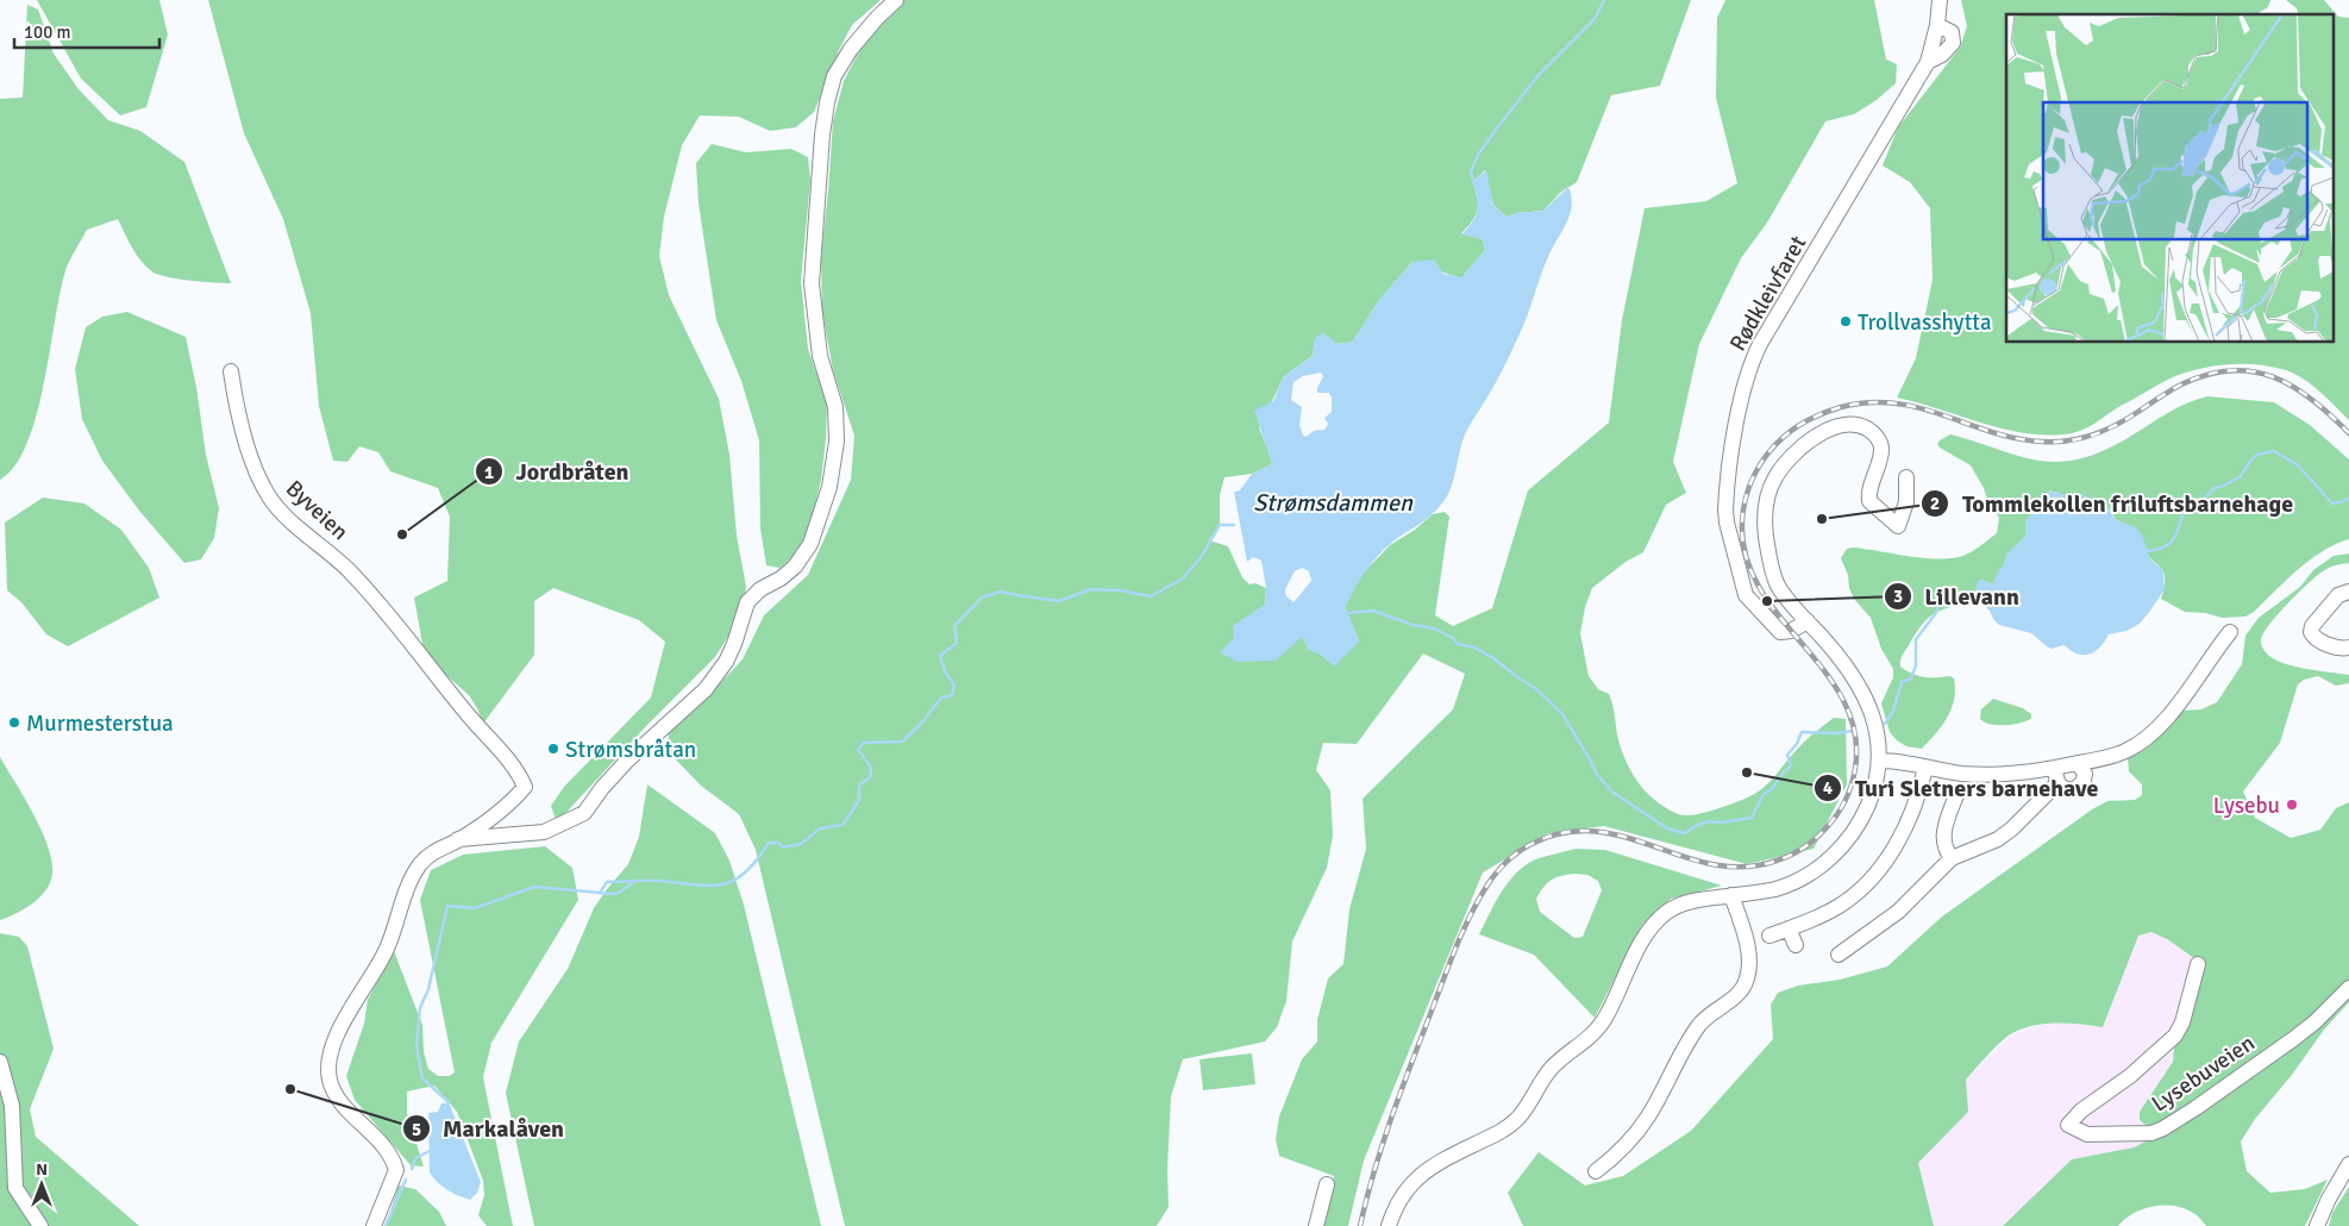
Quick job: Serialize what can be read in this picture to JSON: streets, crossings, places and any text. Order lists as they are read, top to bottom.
{
  "streets": {
    "street": ["Rødkleivfaret", "Byveien", "Lysebuveien"]
  },
  "water": ["Strømsdammen"],
  "places": [
    "Trollvasshytta",
    "Tommlekollen friluftsbarnehage",
    "Jordbråten",
    "Lillevann",
    "Murmesterstua",
    "Strømsbråtan",
    "Turi Sletners barnehave",
    "Lysebu",
    "Markalåven"
  ],
  "scale_bar": "100 m",
  "north": "top"
}
